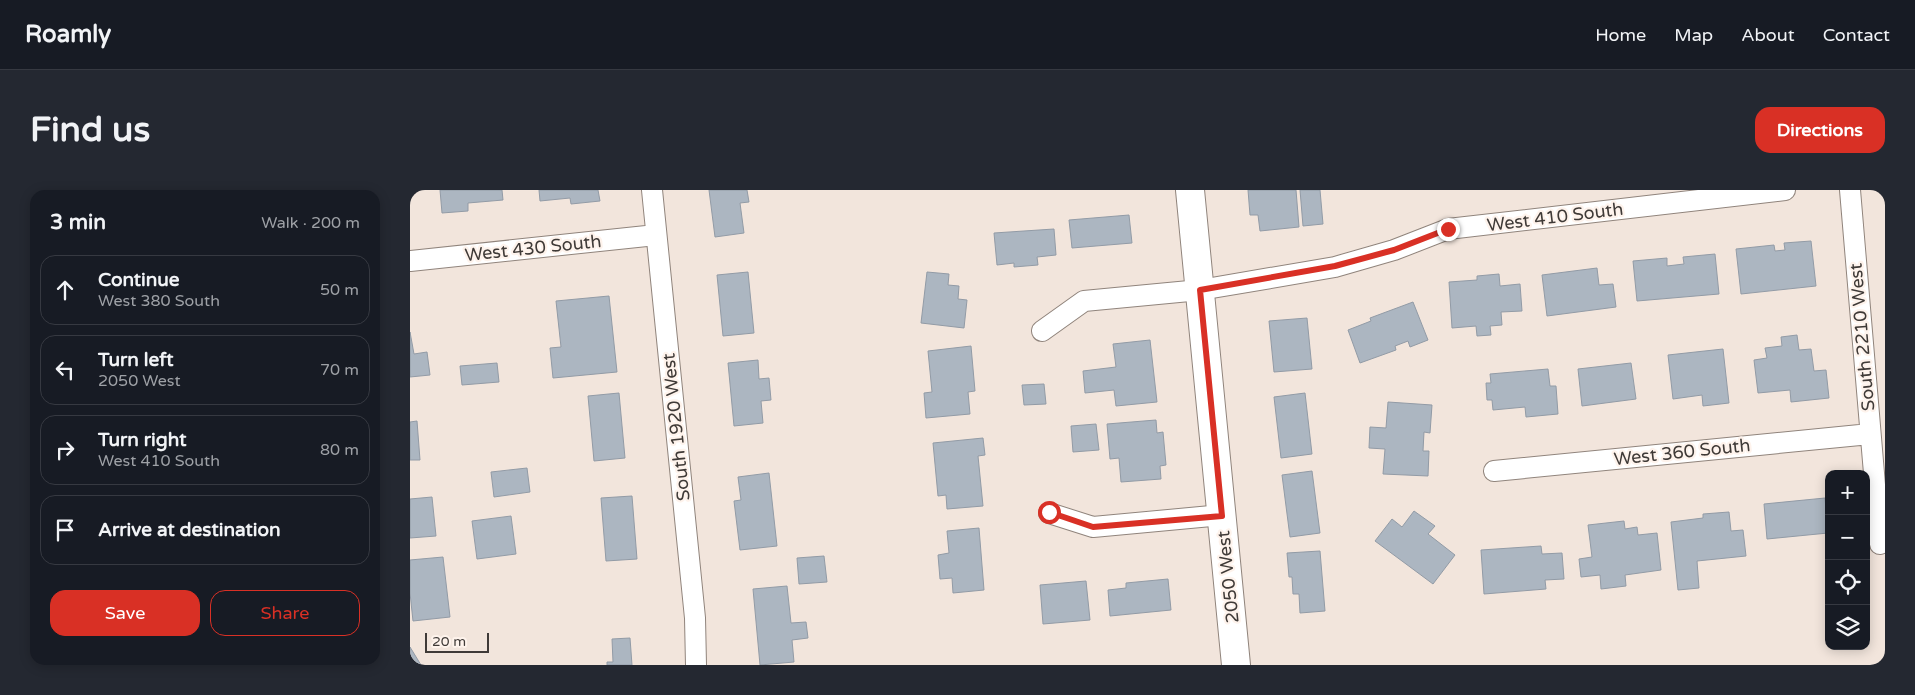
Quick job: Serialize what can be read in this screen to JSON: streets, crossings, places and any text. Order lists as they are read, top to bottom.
{
  "streets": {
    "street": [
      "West 410 South",
      "West 430 South",
      "South 2210 West",
      "South 1920 West",
      "West 360 South",
      "2050 West"
    ]
  },
  "crossings": [
    ["West 410 South", "2050 West"],
    ["West 430 South", "South 1920 West"],
    ["South 2210 West", "West 360 South"]
  ],
  "scale_bar": "20 m",
  "page": {
    "header": "Roamly",
    "nav": [
      "Home",
      "Map",
      "About",
      "Contact"
    ],
    "buttons": [
      "Directions",
      ["Save", "Share"]
    ],
    "title": "Find us",
    "heading": ["3 min", "Walk · 200 m"],
    "list": [
      ["Continue", "West 380 South", "50 m"],
      ["Turn left", "2050 West", "70 m"],
      ["Turn right", "West 410 South", "80 m"],
      "Arrive at destination"
    ],
    "map_buttons": ["+", "−"],
    "scale": "20 m"
  }
}
